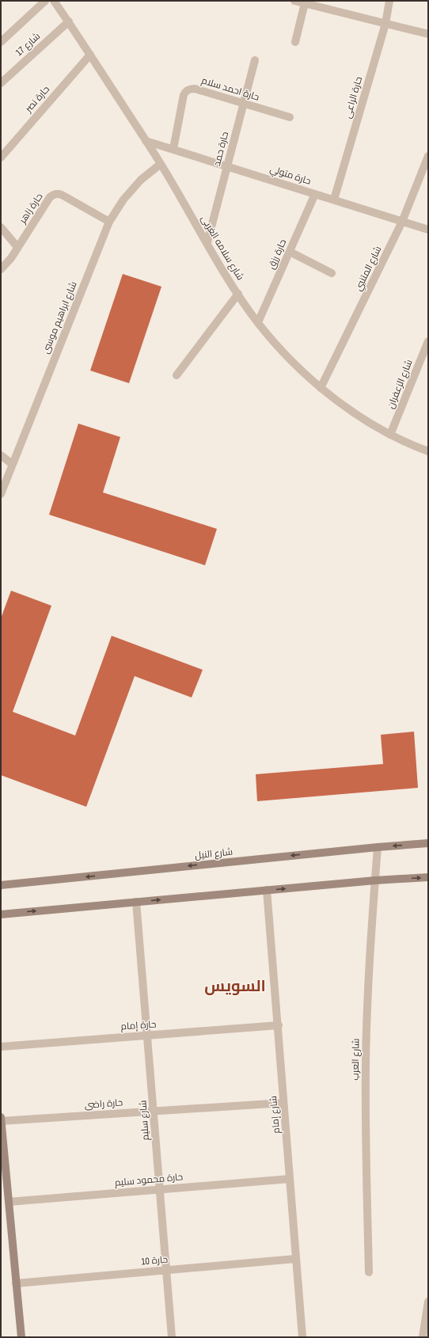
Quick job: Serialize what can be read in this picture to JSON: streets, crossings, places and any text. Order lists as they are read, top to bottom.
{
  "streets": {
    "main road": ["شارع النيل"],
    "street": [
      "شارع 17",
      "حارة احمد سلام",
      "حارة الراعى",
      "حارة نصر",
      "حارة حمد",
      "حارة متولي",
      "حارة زاهر",
      "شارع سلامه الغربى",
      "حارة رزق",
      "شارع المتنبي",
      "شارع ابراهيم موسى",
      "شارع الزعفران",
      "حارة إمام",
      "شارع العرب",
      "حارة راضى",
      "شارع إمام",
      "شارع سليم",
      "حارة محمود سليم",
      "حارة 10"
    ]
  },
  "crossings": [
    ["شارع 17", "شارع سلامه الغربى"],
    ["حارة احمد سلام", "حارة حمد"],
    ["حارة احمد سلام", "حارة متولي"],
    ["حارة الراعى", "حارة متولي"],
    ["حارة نصر", "شارع سلامه الغربى"],
    ["حارة حمد", "حارة متولي"],
    ["حارة حمد", "شارع سلامه الغربى"],
    ["حارة متولي", "شارع سلامه الغربى"],
    ["حارة متولي", "حارة رزق"],
    ["حارة متولي", "شارع المتنبي"],
    ["حارة زاهر", "شارع ابراهيم موسى"],
    ["شارع سلامه الغربى", "حارة رزق"],
    ["شارع سلامه الغربى", "شارع المتنبي"],
    ["شارع سلامه الغربى", "شارع ابراهيم موسى"],
    ["شارع سلامه الغربى", "شارع الزعفران"],
    ["شارع النيل", "شارع العرب"],
    ["حارة إمام", "شارع إمام"],
    ["حارة إمام", "شارع سليم"],
    ["حارة راضى", "شارع إمام"],
    ["حارة راضى", "شارع سليم"],
    ["شارع إمام", "حارة محمود سليم"],
    ["شارع إمام", "حارة 10"],
    ["شارع سليم", "حارة محمود سليم"],
    ["شارع سليم", "حارة 10"]
  ],
  "districts": ["السويس"]
}
